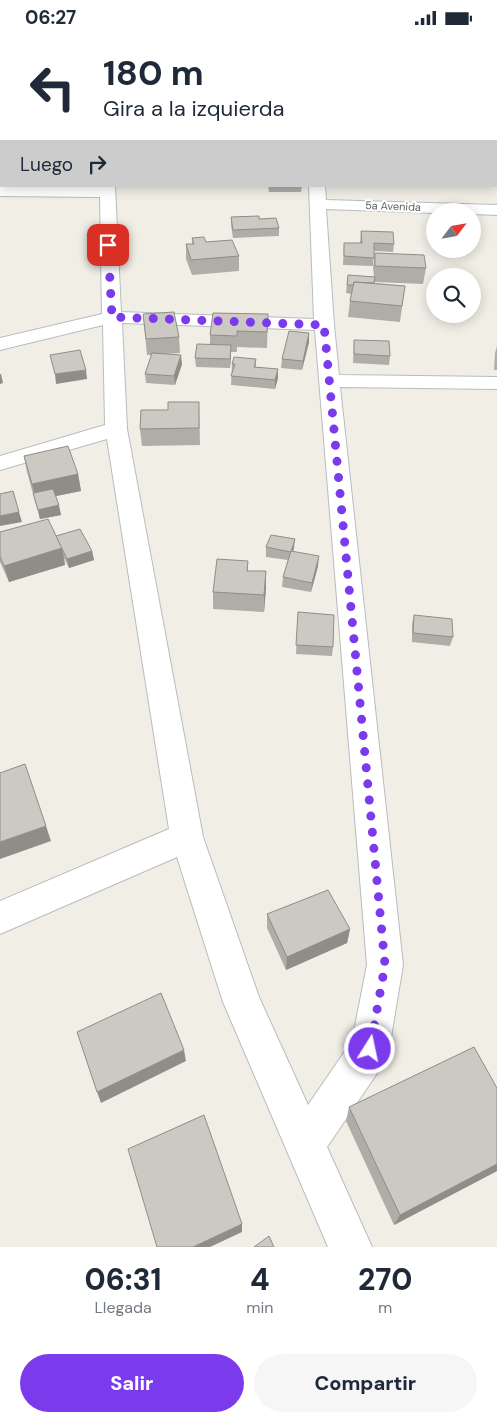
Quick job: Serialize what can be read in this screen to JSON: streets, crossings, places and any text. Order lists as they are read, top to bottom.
{
  "streets": {
    "street": ["5a Avenida"]
  },
  "north": "top right",
  "page": {
    "status": "06:27",
    "turn": ["180 m", "Gira a la izquierda"],
    "then": "Luego",
    "eta": [
      "06:31",
      "Llegada",
      "4",
      "min",
      "270",
      "m"
    ],
    "buttons": ["Salir", "Compartir"]
  }
}
